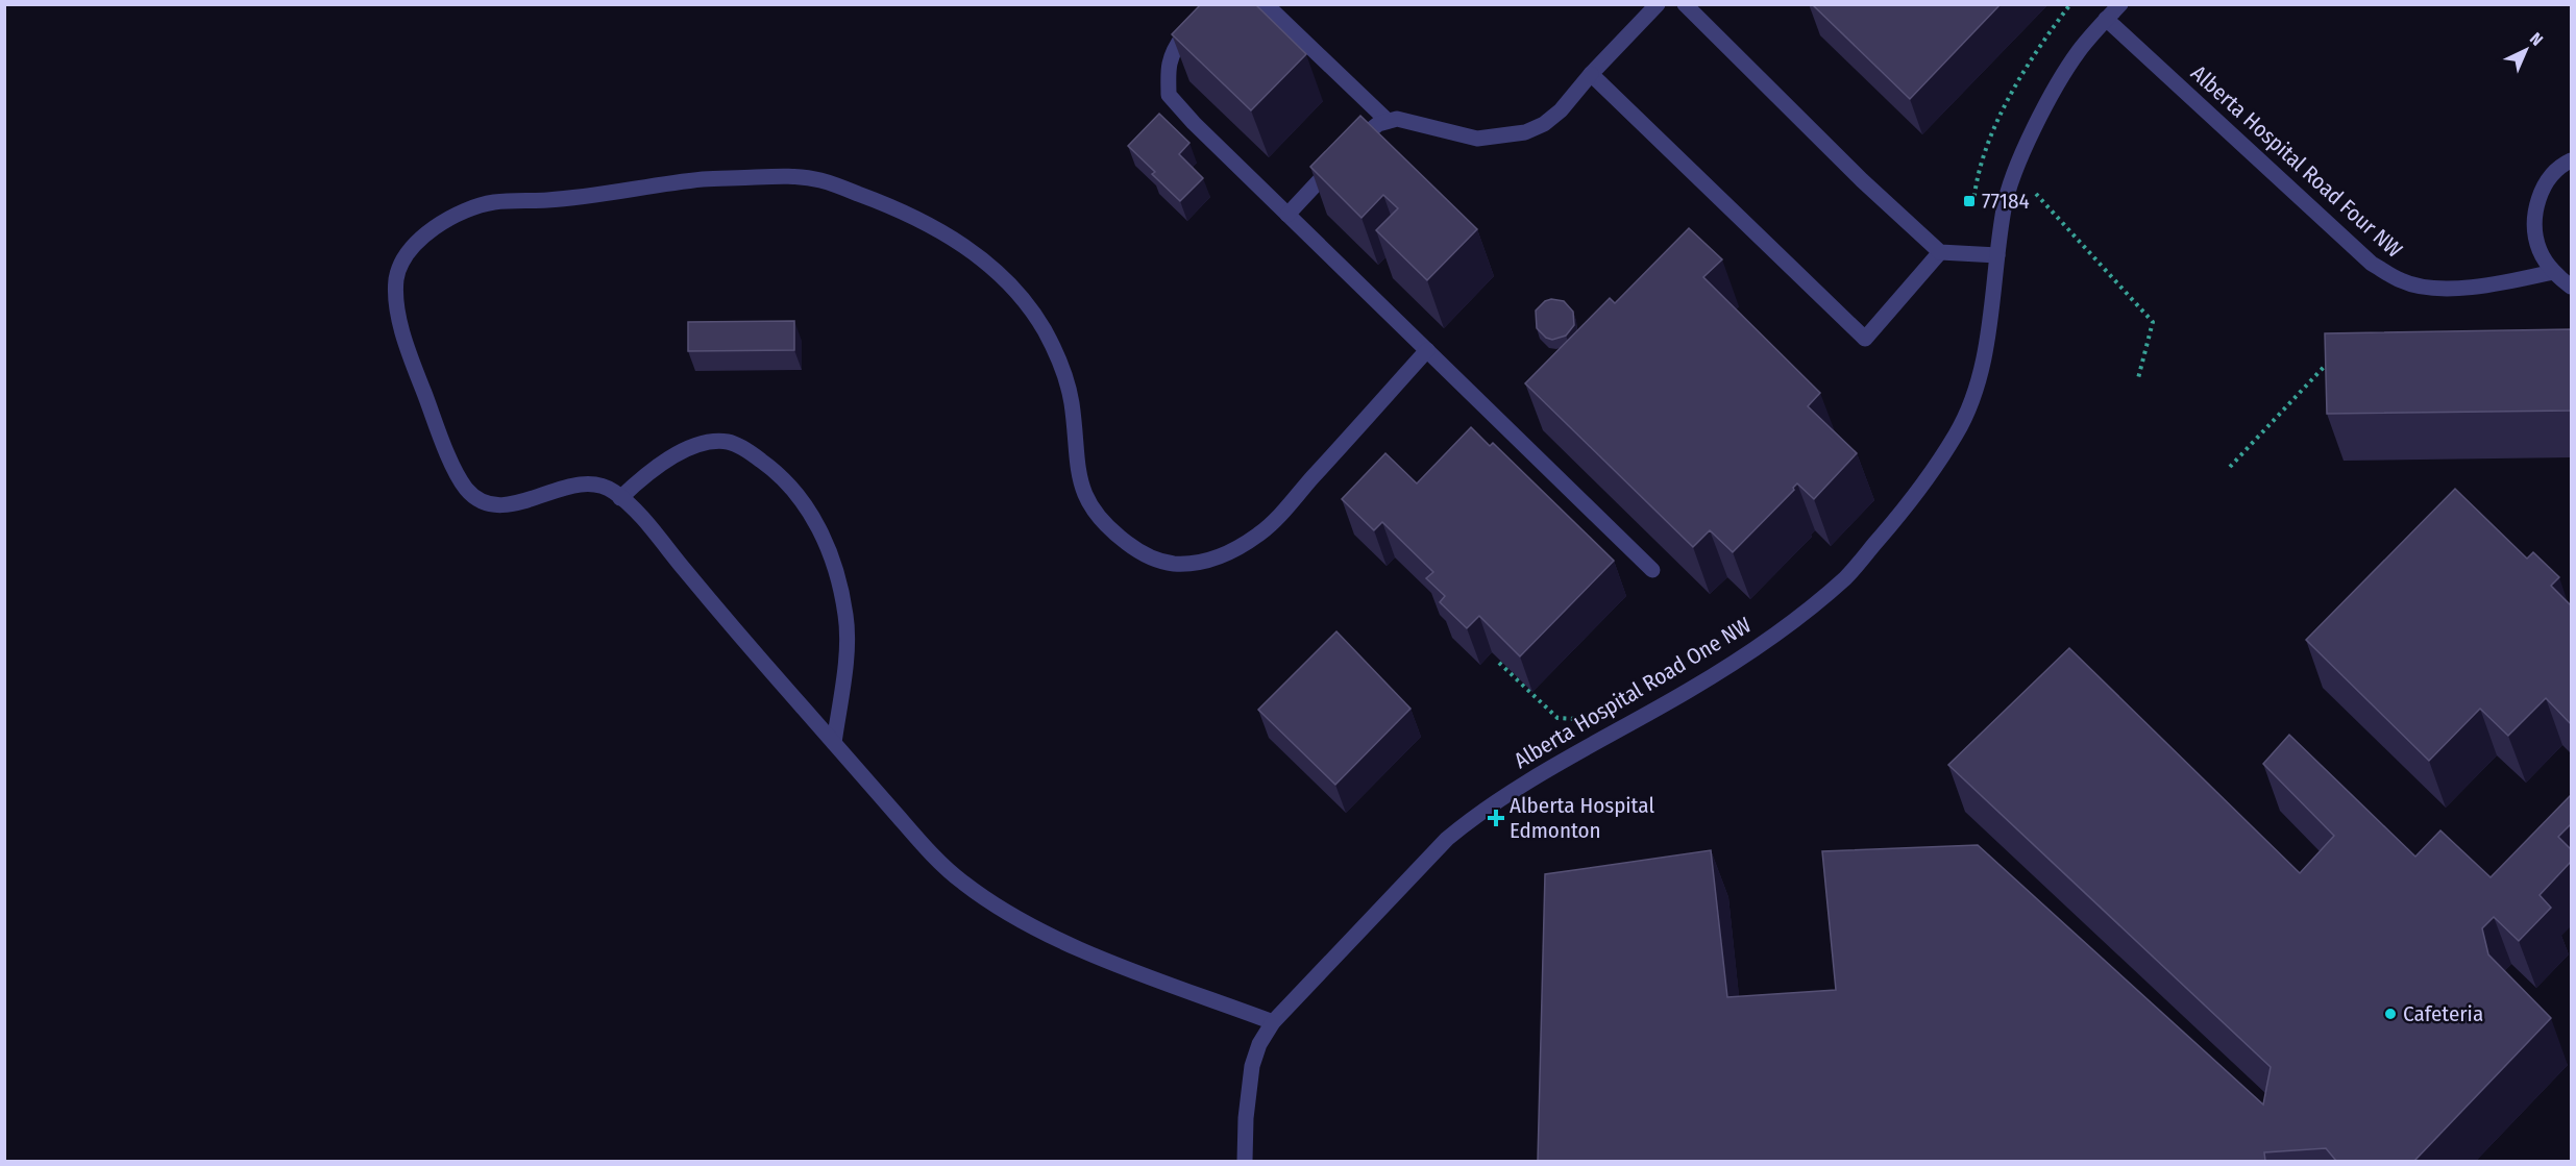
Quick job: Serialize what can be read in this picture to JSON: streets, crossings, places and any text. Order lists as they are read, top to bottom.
{
  "streets": {
    "street": ["Alberta Hospital Road Four NW", "Alberta Hospital Road One NW"]
  },
  "crossings": [
    ["Alberta Hospital Road Four NW", "Alberta Hospital Road One NW"]
  ],
  "places": {
    "transit": ["77184"],
    "health": ["Alberta Hospital Edmonton"],
    "other": ["Cafeteria"]
  },
  "north": "top right"
}
